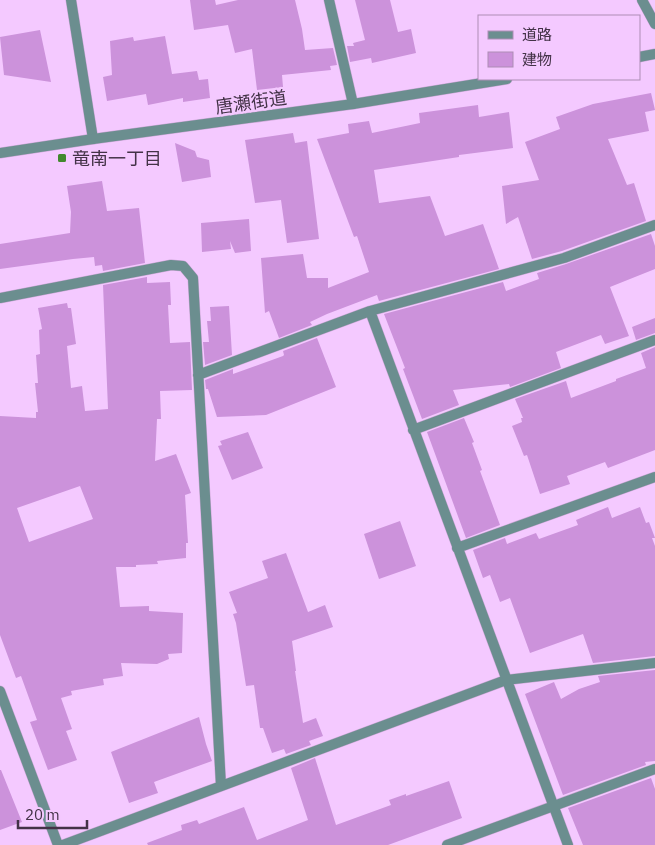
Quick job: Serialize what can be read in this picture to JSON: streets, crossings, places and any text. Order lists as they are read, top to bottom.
{
  "streets": {
    "street": ["唐瀬街道"]
  },
  "places": {
    "transit": ["竜南一丁目"]
  },
  "legend": ["道路", "建物"],
  "scale_bar": "20 m"
}
